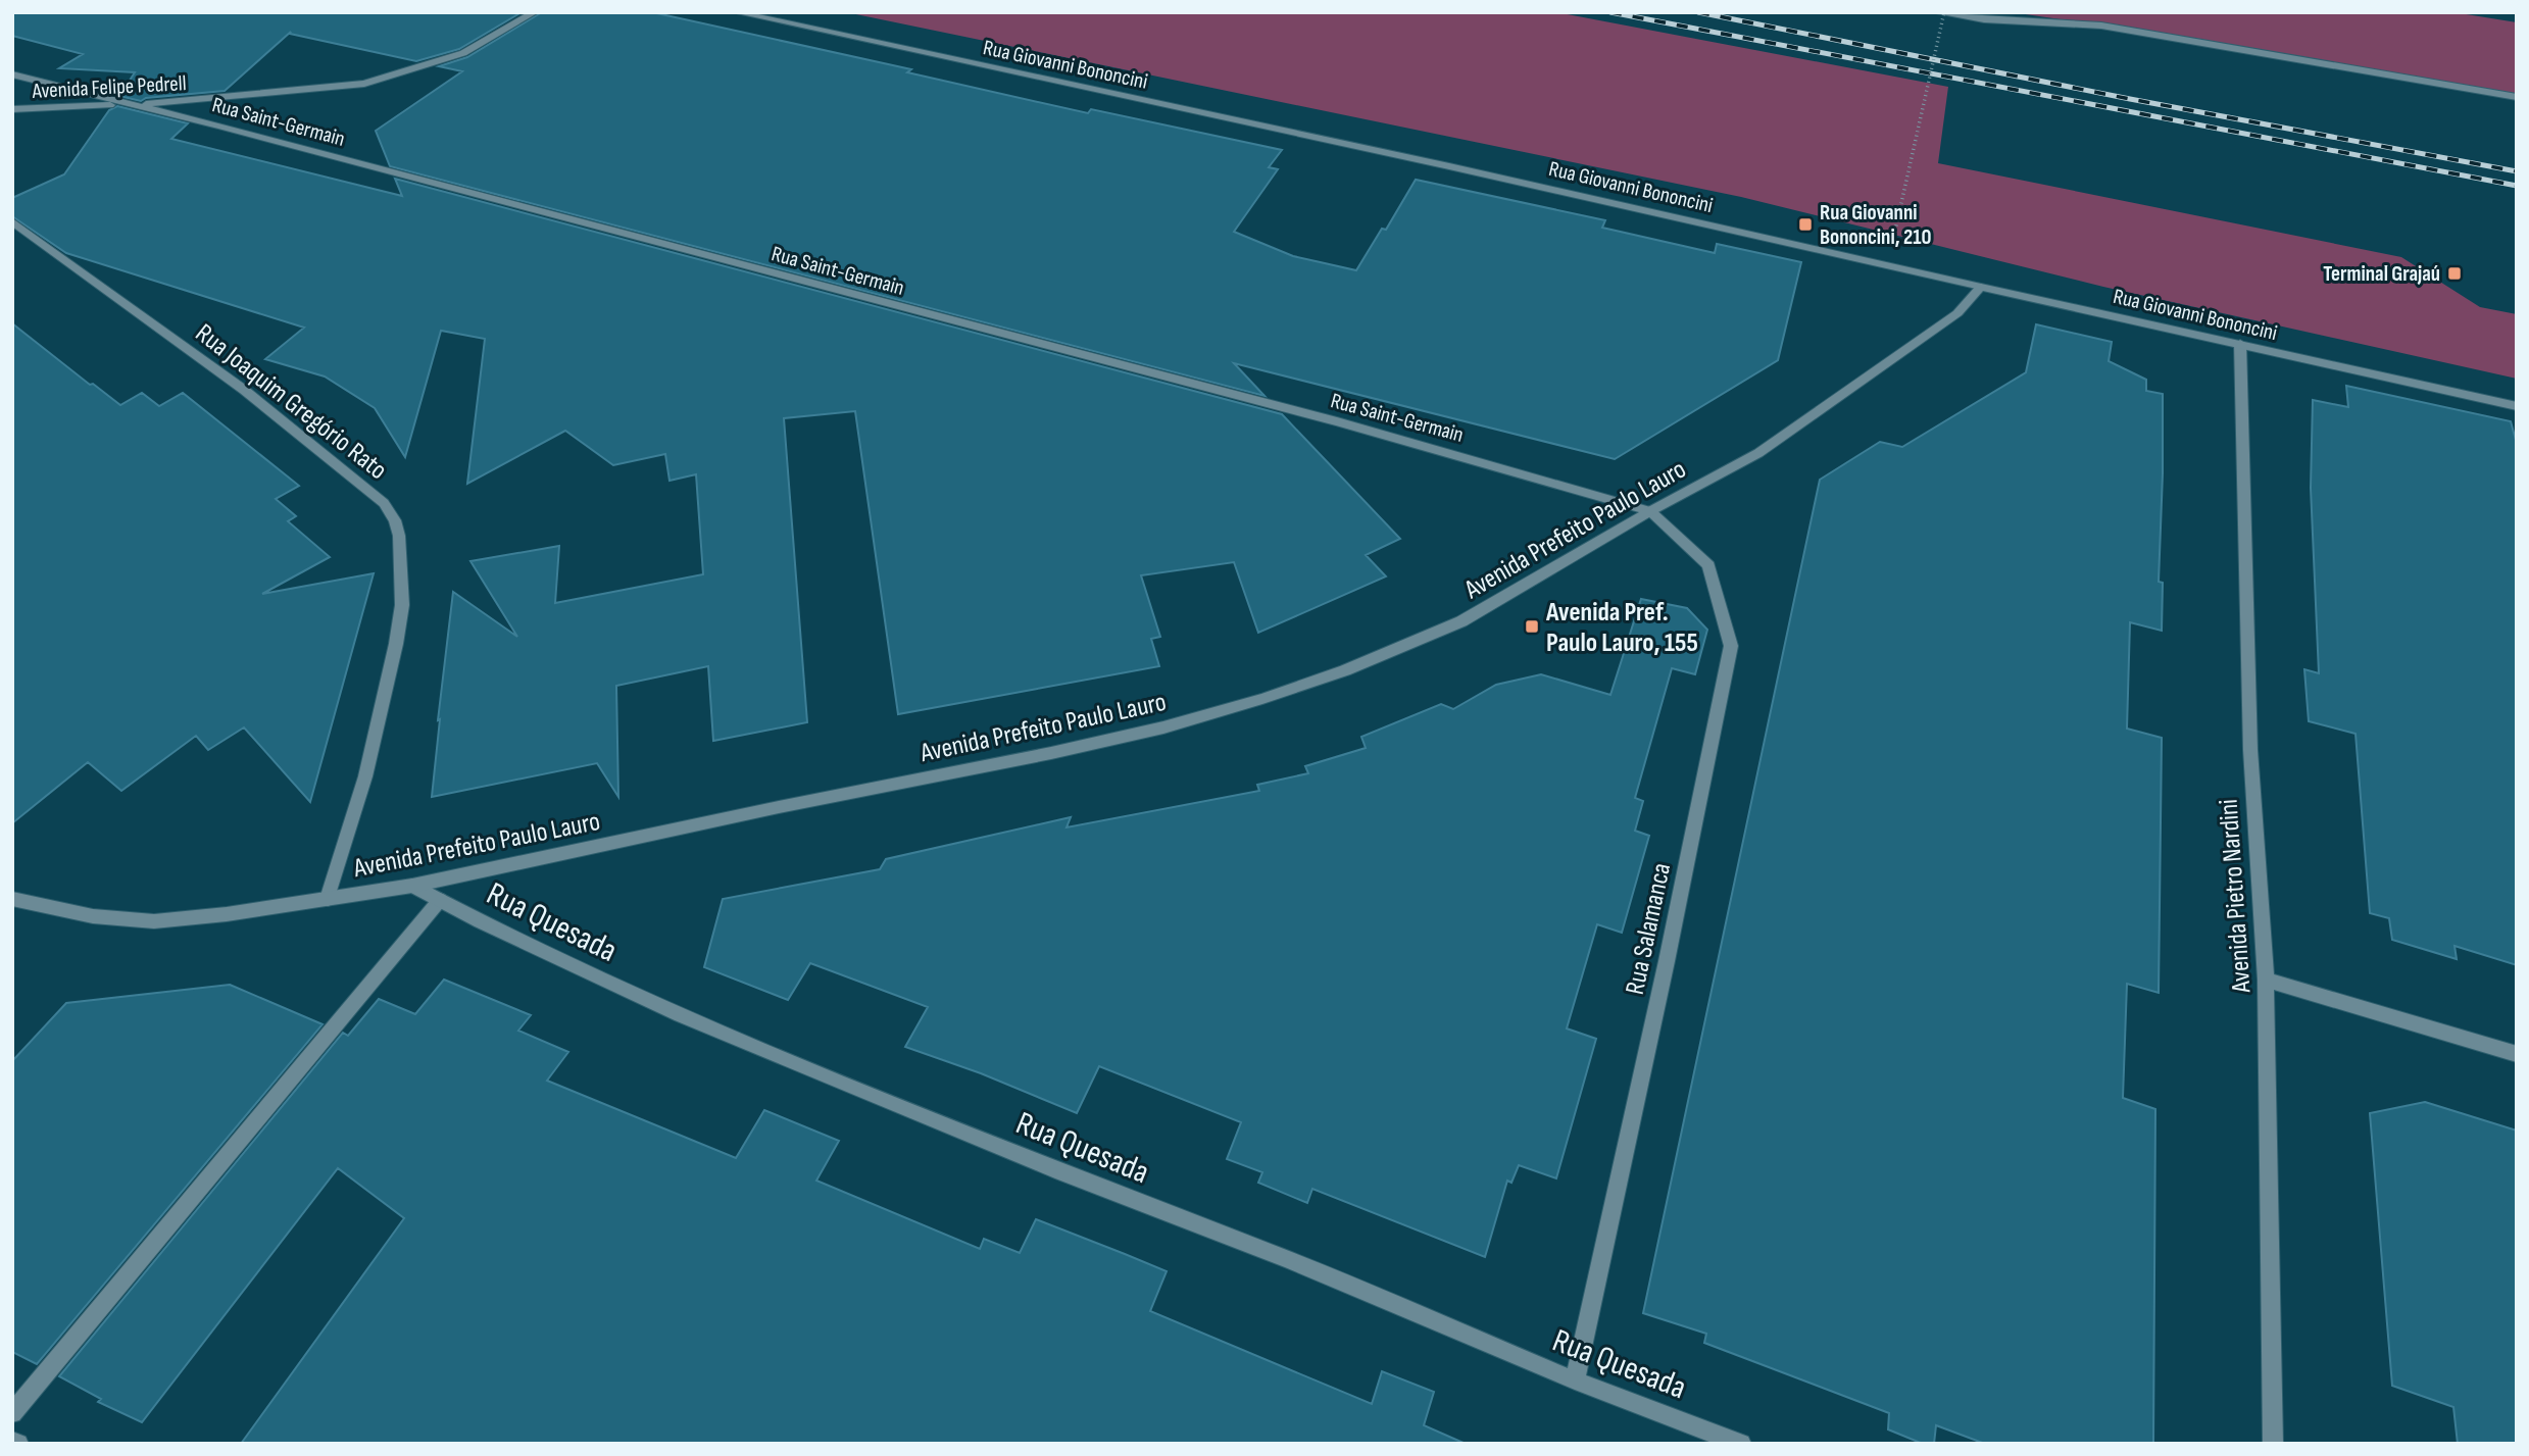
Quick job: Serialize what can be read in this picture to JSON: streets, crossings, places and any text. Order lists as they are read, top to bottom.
{
  "streets": {
    "street": [
      "Rua Giovanni Bononcini",
      "Avenida Felipe Pedrell",
      "Rua Saint-Germain",
      "Rua Joaquim Gregório Rato",
      "Avenida Prefeito Paulo Lauro",
      "Avenida Pietro Nardini",
      "Rua Quesada",
      "Rua Salamanca"
    ]
  },
  "crossings": [
    ["Rua Giovanni Bononcini", "Avenida Prefeito Paulo Lauro"],
    ["Rua Giovanni Bononcini", "Avenida Pietro Nardini"],
    ["Avenida Felipe Pedrell", "Rua Saint-Germain"],
    ["Rua Saint-Germain", "Avenida Prefeito Paulo Lauro"],
    ["Rua Saint-Germain", "Rua Salamanca"],
    ["Rua Joaquim Gregório Rato", "Avenida Prefeito Paulo Lauro"],
    ["Avenida Prefeito Paulo Lauro", "Rua Quesada"],
    ["Avenida Prefeito Paulo Lauro", "Rua Salamanca"],
    ["Rua Quesada", "Rua Salamanca"]
  ],
  "places": {
    "transit": ["Rua Giovanni Bononcini, 210", "Terminal Grajaú", "Avenida Pref. Paulo Lauro, 155"]
  }
}
